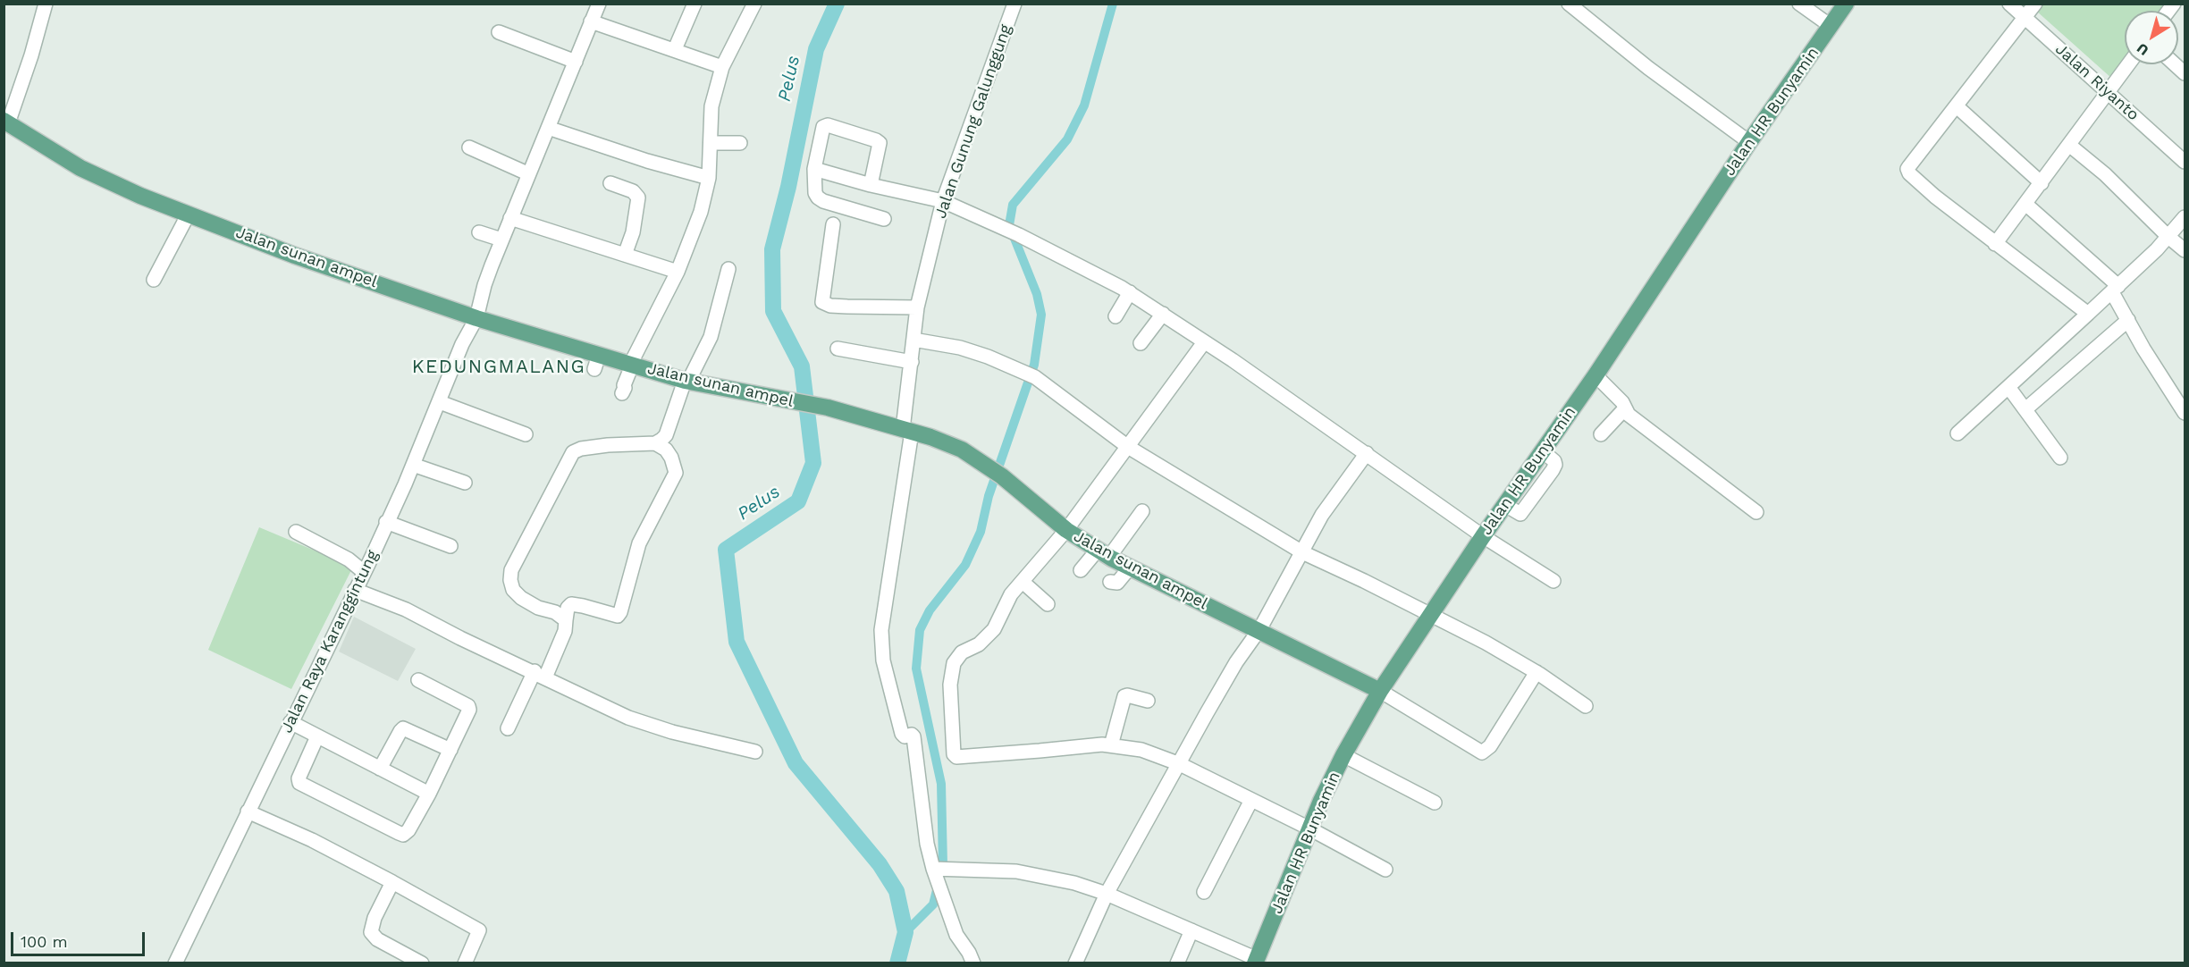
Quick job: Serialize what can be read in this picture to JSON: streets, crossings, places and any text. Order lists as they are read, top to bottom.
{
  "streets": {
    "main road": ["Jalan HR Bunyamin", "Jalan sunan ampel"],
    "street": ["Jalan Riyanto", "Jalan Gunung Galunggung", "Jalan Raya Karanggintung"]
  },
  "crossings": [
    ["Jalan HR Bunyamin", "Jalan sunan ampel"],
    ["Jalan Gunung Galunggung", "Jalan sunan ampel"],
    ["Jalan sunan ampel", "Jalan Raya Karanggintung"]
  ],
  "districts": ["KEDUNGMALANG"],
  "water": ["Pelus"],
  "scale_bar": "100 m",
  "north": "bottom left"
}
